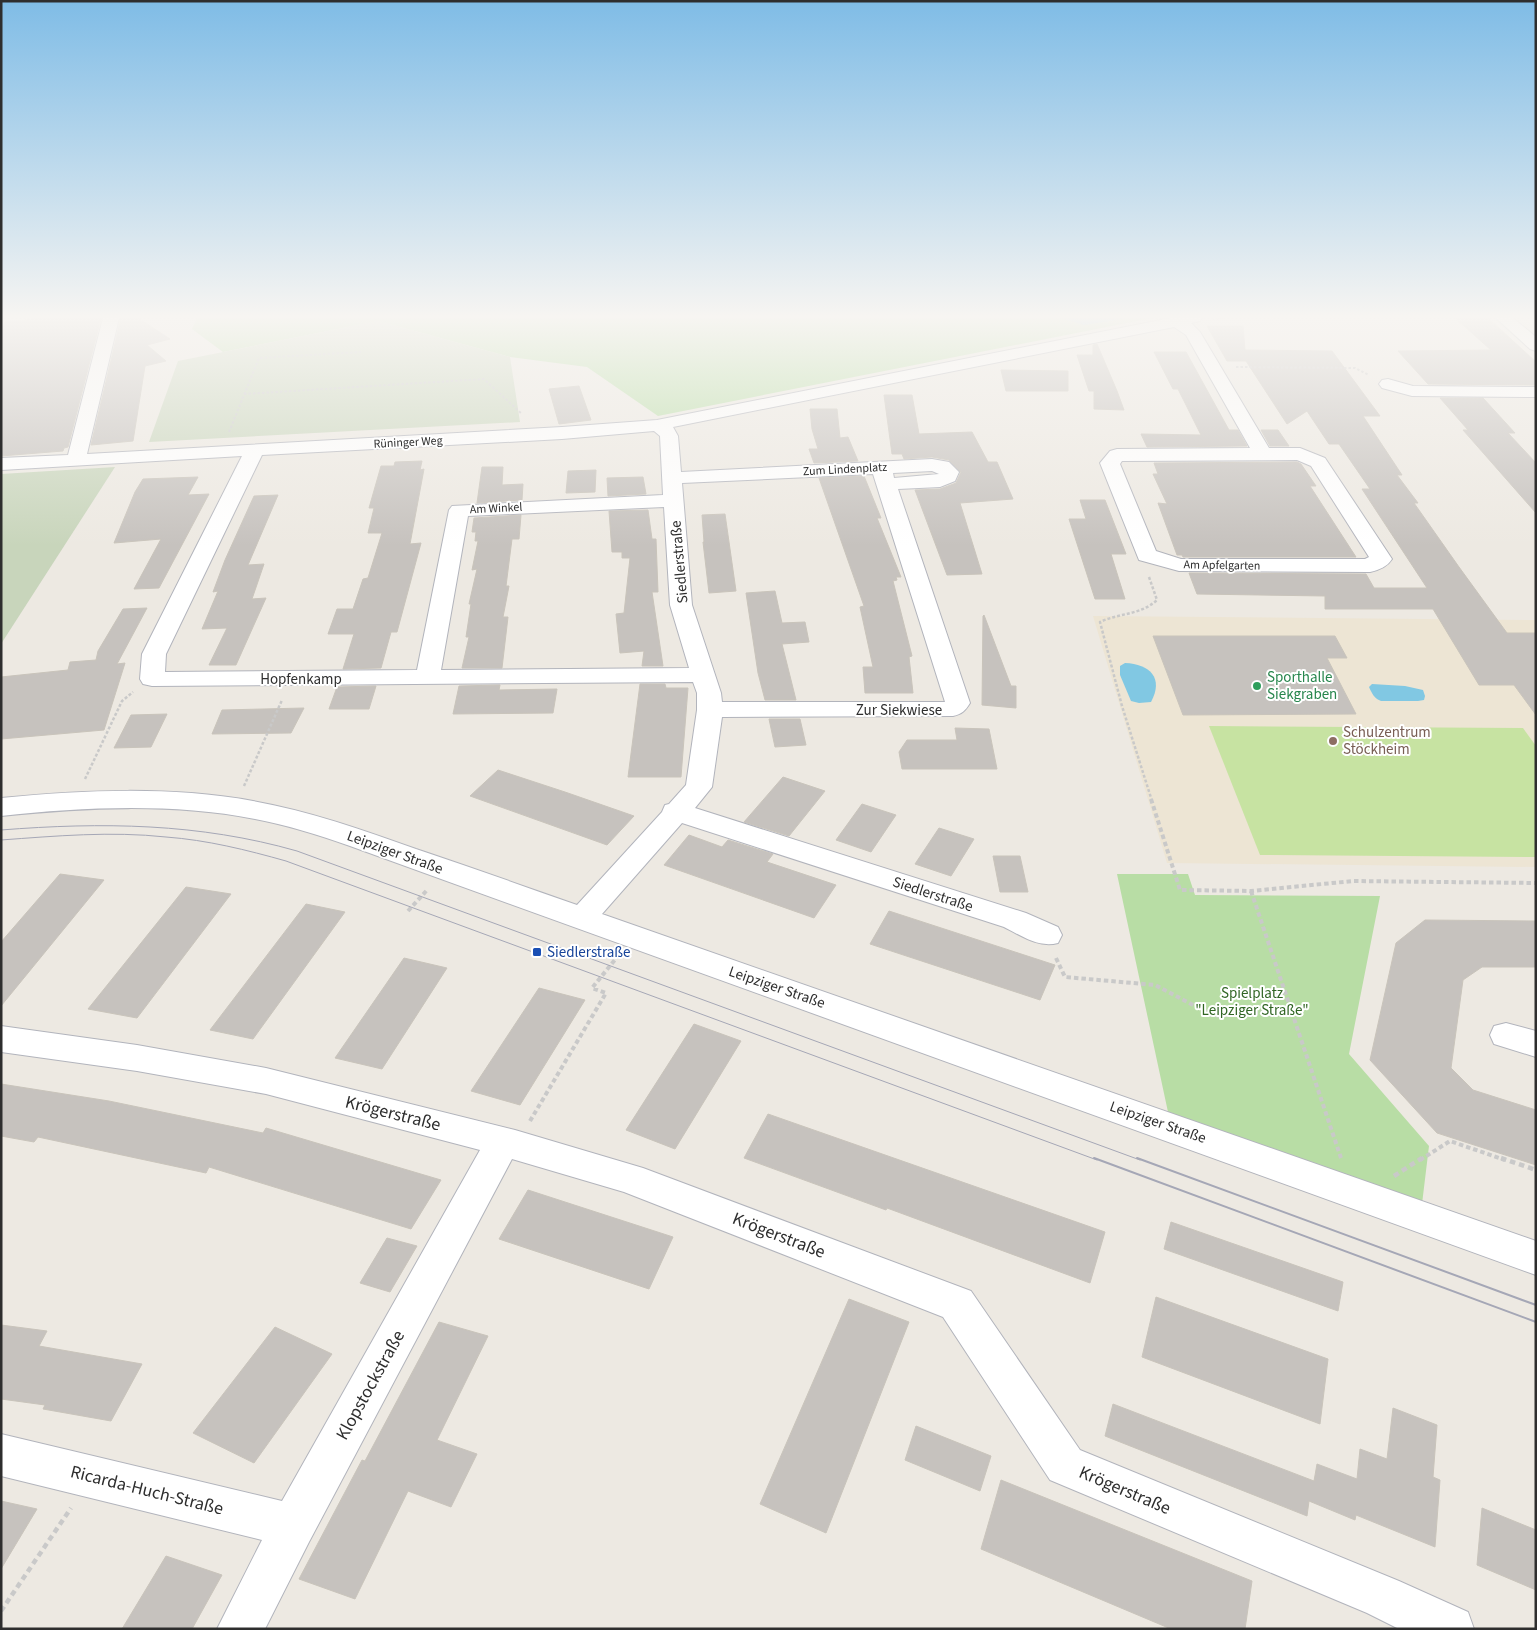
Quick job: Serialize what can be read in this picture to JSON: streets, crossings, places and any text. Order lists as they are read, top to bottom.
{
  "streets": {
    "street": [
      "Rüninger Weg",
      "Zum Lindenplatz",
      "Am Winkel",
      "Siedlerstraße",
      "Am Apfelgarten",
      "Hopfenkamp",
      "Zur Siekwiese",
      "Leipziger Straße",
      "Krögerstraße",
      "Klopstockstraße",
      "Ricarda-Huch-Straße"
    ]
  },
  "crossings": [
    ["Rüninger Weg", "Siedlerstraße"],
    ["Zum Lindenplatz", "Siedlerstraße"],
    ["Zum Lindenplatz", "Zur Siekwiese"],
    ["Am Winkel", "Siedlerstraße"],
    ["Am Winkel", "Hopfenkamp"],
    ["Siedlerstraße", "Hopfenkamp"],
    ["Siedlerstraße", "Zur Siekwiese"],
    ["Siedlerstraße", "Leipziger Straße"],
    ["Krögerstraße", "Klopstockstraße"],
    ["Klopstockstraße", "Ricarda-Huch-Straße"]
  ],
  "parks": ["Spielplatz \"Leipziger Straße\""],
  "places": {
    "other": ["Sporthalle Siekgraben", "Schulzentrum Stöckheim"],
    "transit": ["Siedlerstraße"]
  }
}
